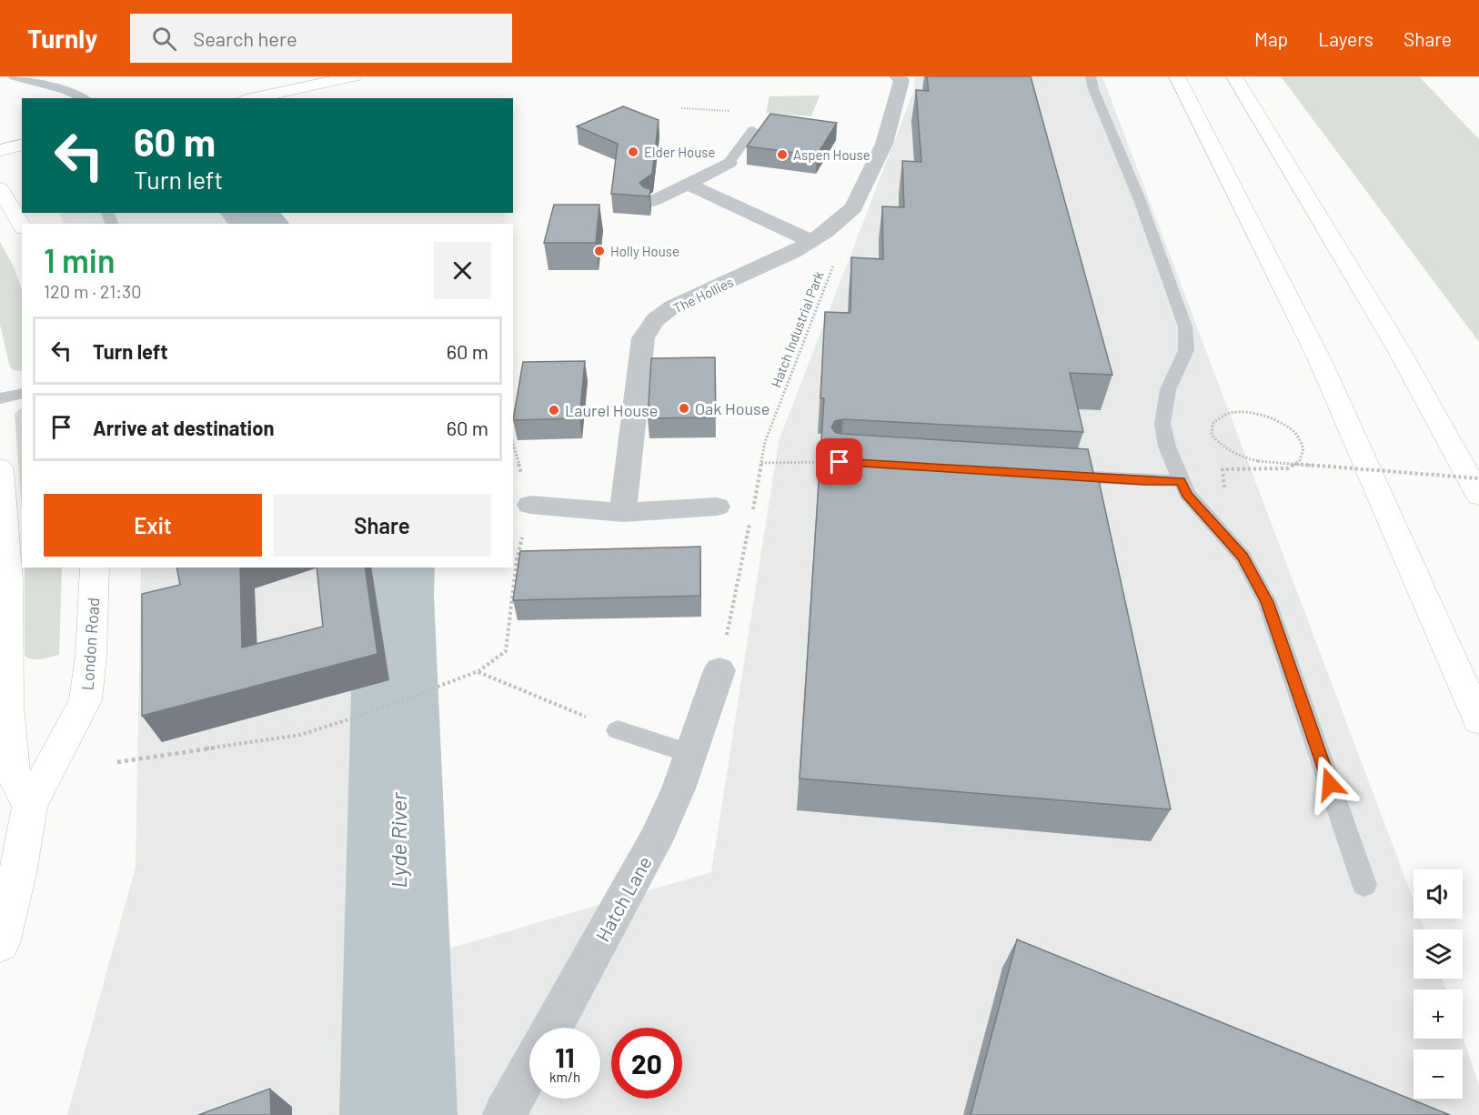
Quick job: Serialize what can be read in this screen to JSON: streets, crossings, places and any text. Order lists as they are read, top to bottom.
{
  "streets": {
    "main road": ["London Road"],
    "street": ["The Hollies", "Hatch Lane"],
    "path": ["Hatch Industrial Park"]
  },
  "crossings": [
    ["Hatch Industrial Park", "Hatch Lane"]
  ],
  "water": ["Lyde River"],
  "places": [
    "Elder House",
    "Aspen House",
    "Holly House",
    "Oak House",
    "Laurel House"
  ],
  "page": {
    "header": "Turnly",
    "search": "Search here",
    "nav": ["Map", "Layers", "Share"],
    "turn": ["60 m", "Turn left"],
    "heading": ["1 min", "120 m · 21:30"],
    "list": [
      {
        "name": "Turn left",
        "value": "60 m"
      },
      {
        "name": "Arrive at destination",
        "value": "60 m"
      }
    ],
    "buttons": ["Exit", "Share"],
    "map_buttons": ["+", "−"],
    "speed": "11 km/h",
    "limit": "20"
  }
}
